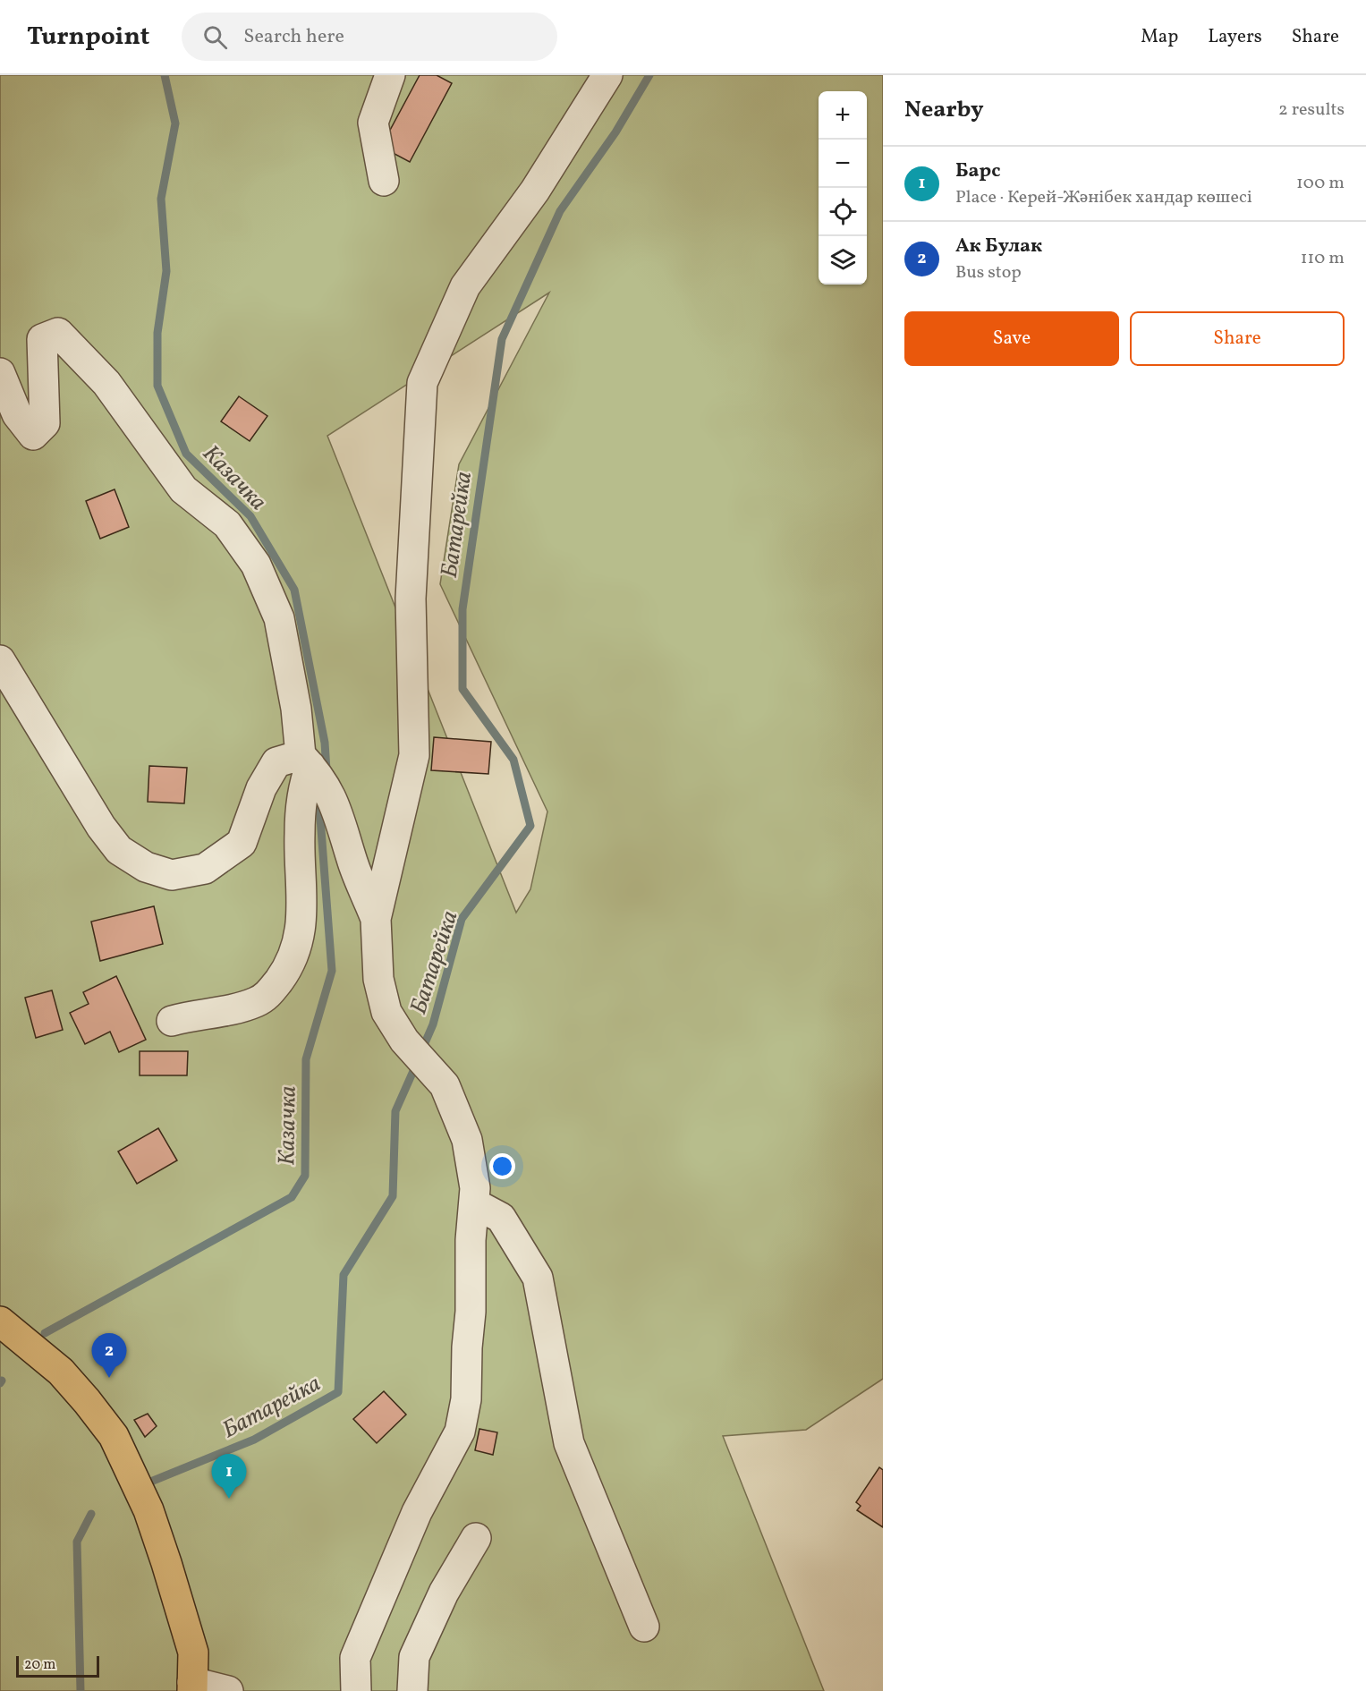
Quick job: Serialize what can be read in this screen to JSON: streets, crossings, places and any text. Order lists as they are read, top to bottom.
{
  "water": ["Казачка", "Батарейка"],
  "scale_bar": "20 m",
  "page": {
    "header": "Turnpoint",
    "search": "Search here",
    "nav": ["Map", "Layers", "Share"],
    "heading": ["Nearby", "2 results"],
    "map_buttons": ["+", "−"],
    "list": [
      {
        "mark": "1",
        "name": "Барс",
        "note": "Place · Керей-Жәнібек хандар көшесі",
        "value": "100 m"
      },
      {
        "mark": "2",
        "name": "Ак Булак",
        "note": "Bus stop",
        "value": "110 m"
      }
    ],
    "buttons": ["Save", "Share"],
    "pins": ["2", "1"],
    "scale": "20 m"
  }
}
